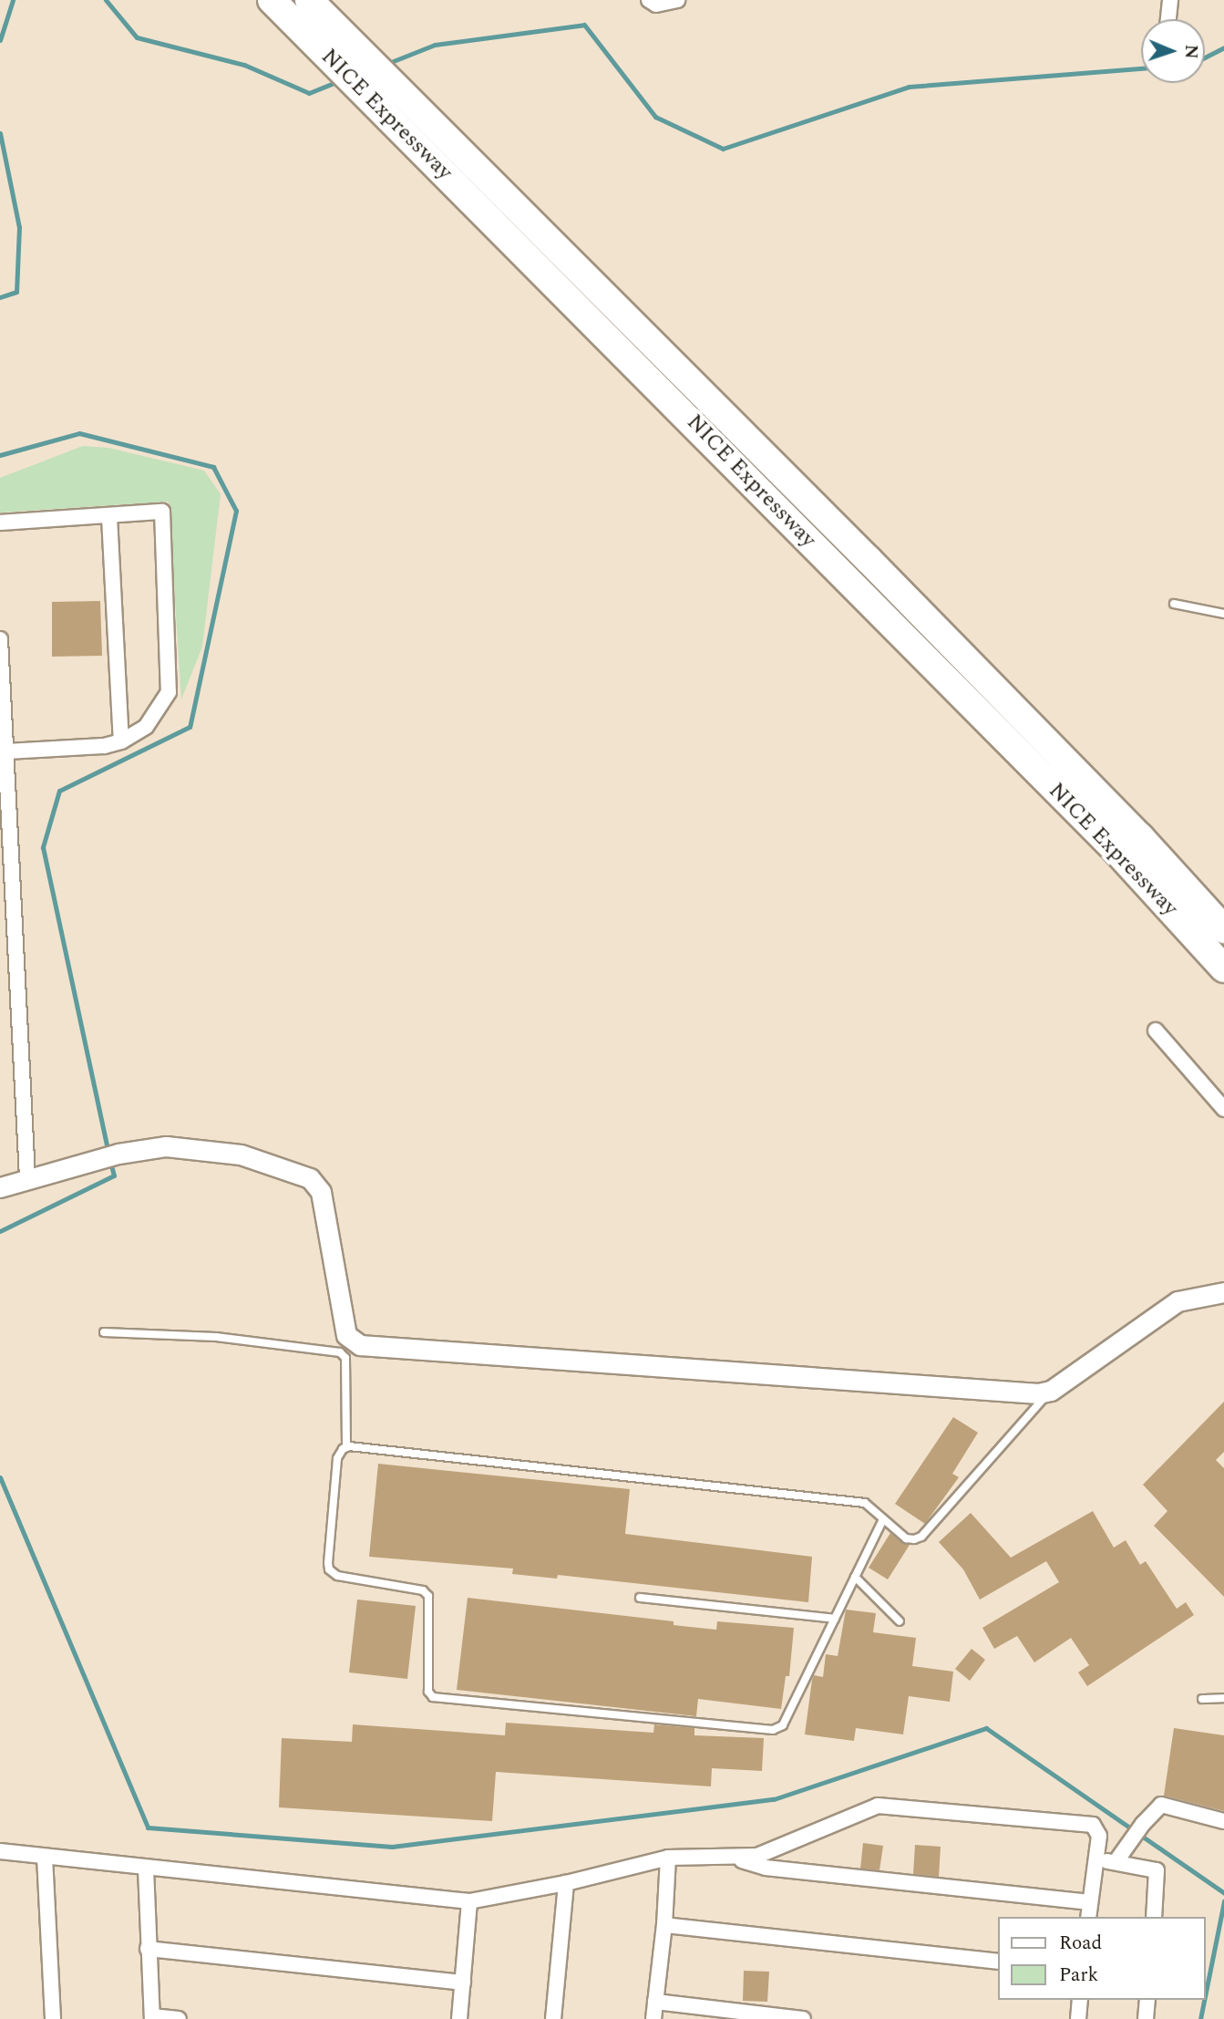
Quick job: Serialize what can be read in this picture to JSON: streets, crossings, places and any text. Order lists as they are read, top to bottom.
{
  "streets": {
    "highway": ["NICE Expressway"]
  },
  "legend": ["Road", "Park"],
  "north": "right"
}
